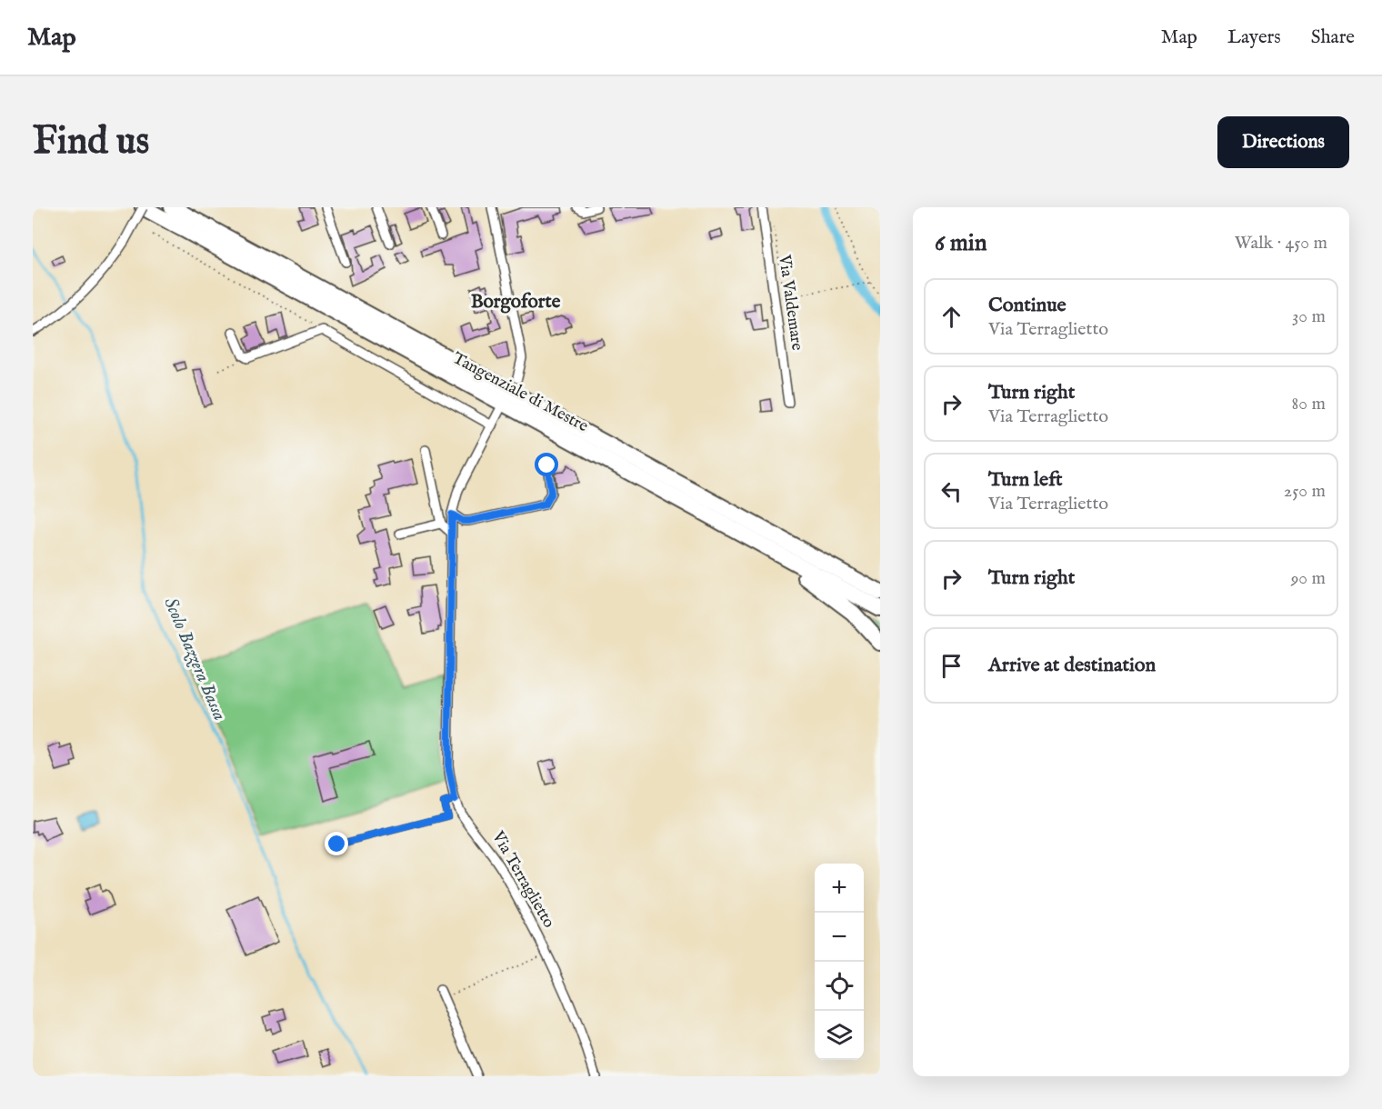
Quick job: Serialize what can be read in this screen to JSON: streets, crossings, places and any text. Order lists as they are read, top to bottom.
{
  "streets": {
    "highway": ["Tangenziale di Mestre"],
    "street": ["Via Valdemare", "Via Terraglietto"]
  },
  "districts": ["Borgoforte"],
  "water": ["Scolo Bazzera Bassa"],
  "page": {
    "header": "Map",
    "nav": ["Map", "Layers", "Share"],
    "buttons": "Directions",
    "title": "Find us",
    "heading": ["6 min", "Walk · 450 m"],
    "list": [
      ["Continue", "Via Terraglietto", "30 m"],
      ["Turn right", "Via Terraglietto", "80 m"],
      ["Turn left", "Via Terraglietto", "250 m"],
      ["Turn right", "90 m"],
      "Arrive at destination"
    ],
    "map_buttons": ["+", "−"]
  }
}
